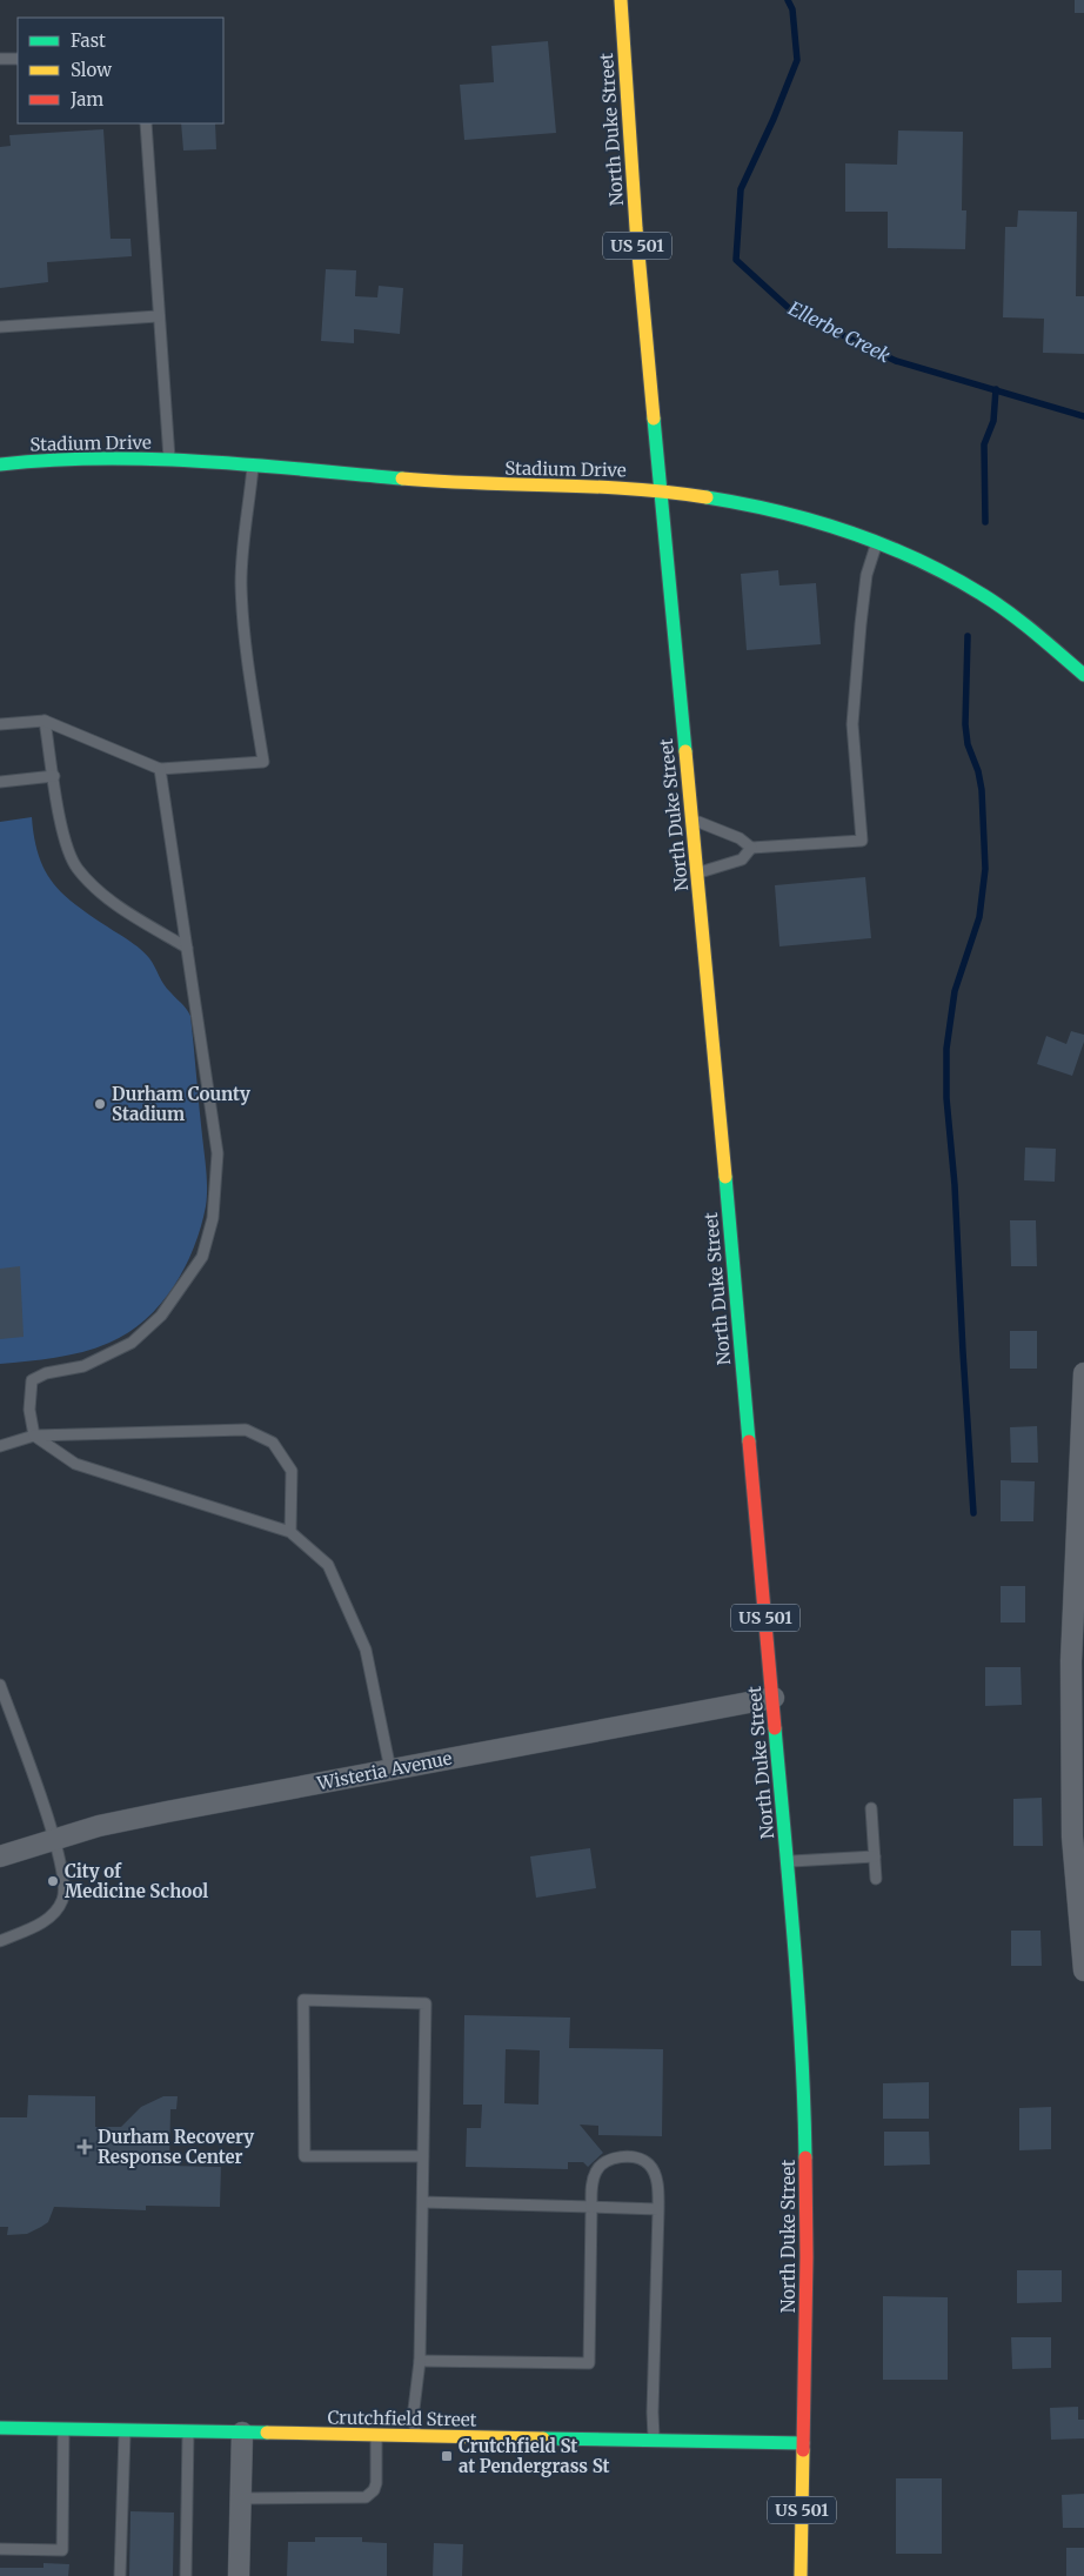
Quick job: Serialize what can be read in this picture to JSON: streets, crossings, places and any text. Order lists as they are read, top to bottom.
{
  "streets": {
    "main road": [
      "North Duke Street",
      "US 501",
      "Stadium Drive",
      "Crutchfield Street"
    ],
    "street": ["Wisteria Avenue"]
  },
  "crossings": [
    ["North Duke Street", "Stadium Drive"],
    ["North Duke Street", "Wisteria Avenue"],
    ["North Duke Street", "Crutchfield Street"]
  ],
  "water": ["Ellerbe Creek"],
  "places": {
    "other": ["Durham County Stadium", "City of Medicine School"],
    "health": ["Durham Recovery Response Center"],
    "transit": ["Crutchfield St at Pendergrass St"]
  },
  "legend": ["Fast", "Slow", "Jam"]
}
